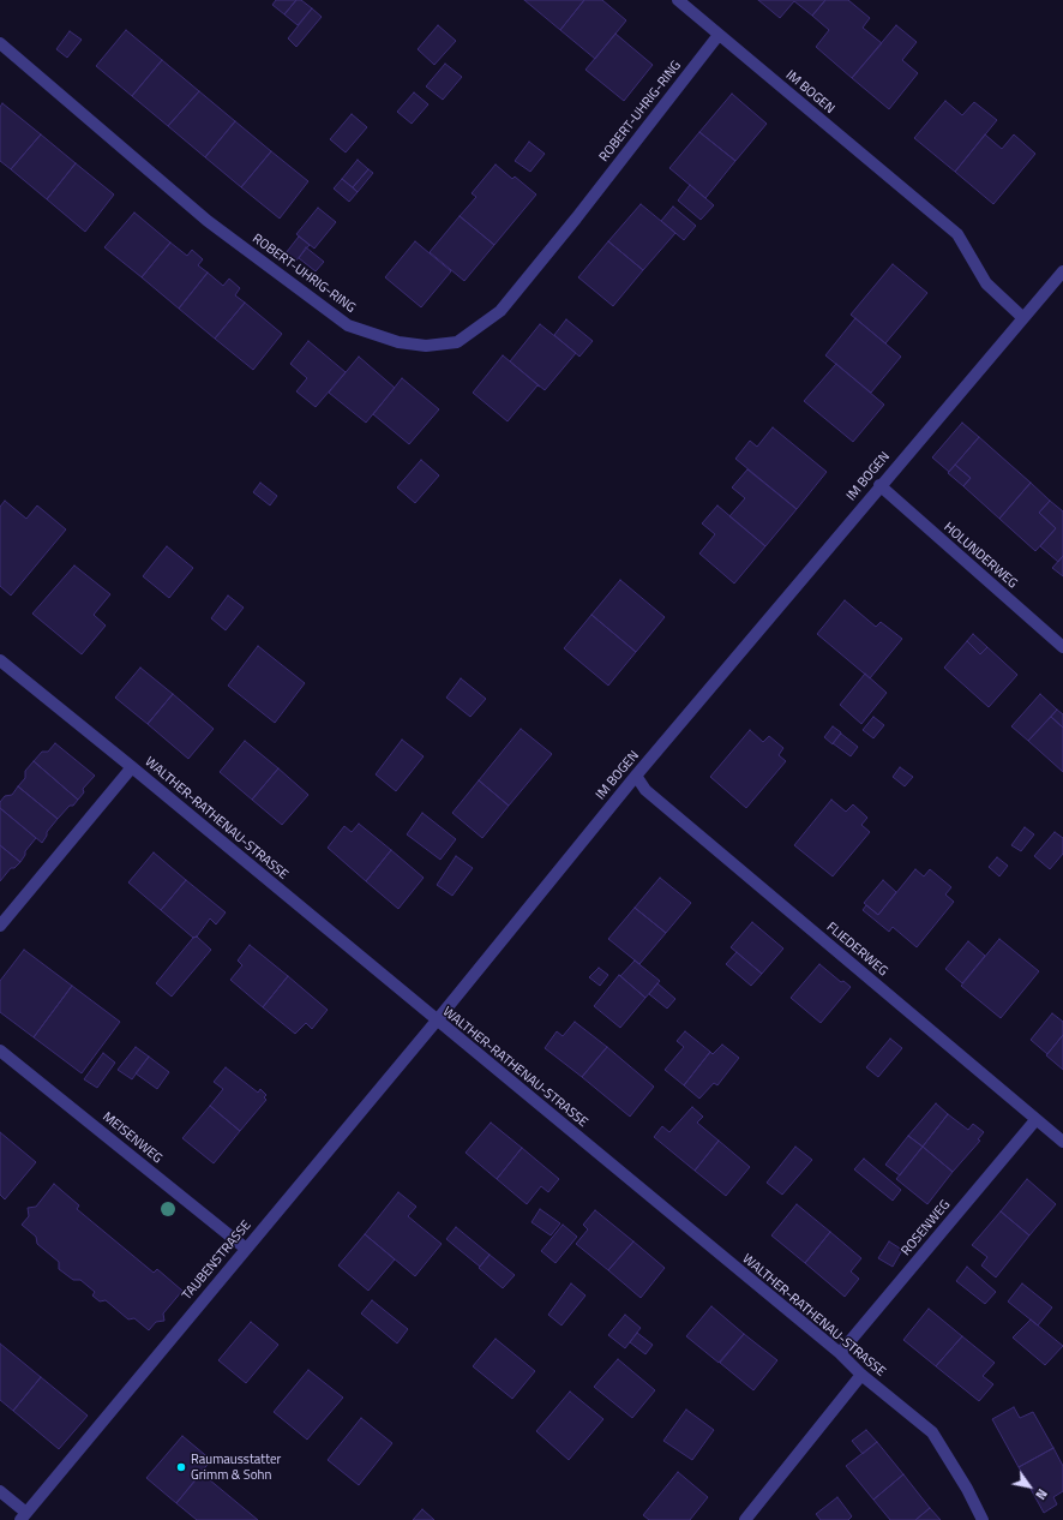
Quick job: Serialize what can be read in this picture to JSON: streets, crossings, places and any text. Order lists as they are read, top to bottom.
{
  "streets": {
    "street": [
      "IM BOGEN",
      "ROBERT-UHRIG-RING",
      "HOLUNDERWEG",
      "WALTHER-RATHENAU-STRASSE",
      "FLIEDERWEG",
      "MEISENWEG",
      "ROSENWEG",
      "TAUBENSTRASSE"
    ]
  },
  "crossings": [
    ["IM BOGEN", "ROBERT-UHRIG-RING"],
    ["IM BOGEN", "HOLUNDERWEG"],
    ["IM BOGEN", "WALTHER-RATHENAU-STRASSE"],
    ["IM BOGEN", "FLIEDERWEG"],
    ["IM BOGEN", "TAUBENSTRASSE"],
    ["WALTHER-RATHENAU-STRASSE", "ROSENWEG"],
    ["WALTHER-RATHENAU-STRASSE", "TAUBENSTRASSE"],
    ["FLIEDERWEG", "ROSENWEG"],
    ["MEISENWEG", "TAUBENSTRASSE"]
  ],
  "places": ["Raumausstatter Grimm & Sohn"],
  "north": "bottom right"
}
